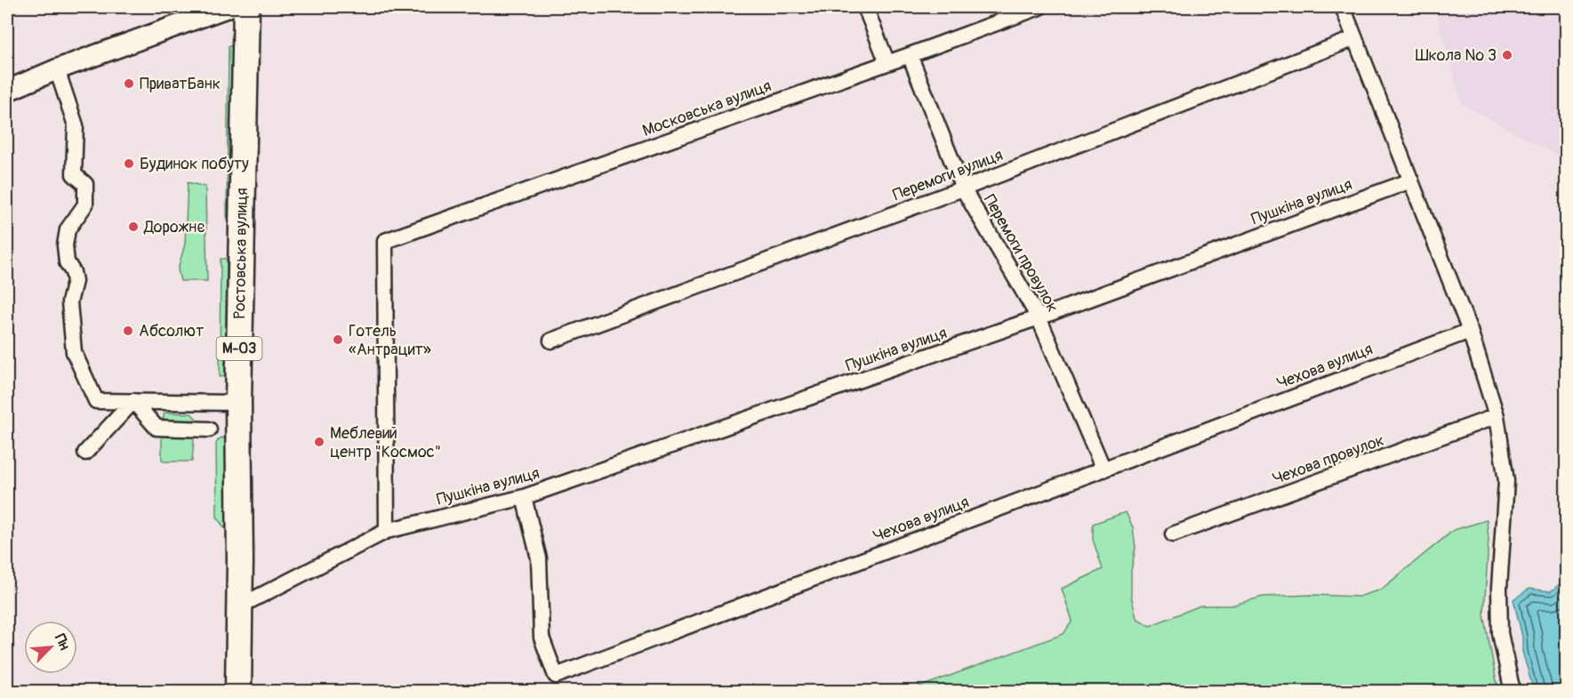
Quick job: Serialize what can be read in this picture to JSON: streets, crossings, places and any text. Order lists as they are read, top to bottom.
{
  "streets": {
    "highway": ["Ростовська вулиця", "М-03"],
    "street": [
      "Московська вулиця",
      "Перемоги вулиця",
      "Пушкіна вулиця",
      "Перемоги провулок",
      "Чехова вулиця",
      "Чехова провулок"
    ]
  },
  "crossings": [
    ["Московська вулиця", "Пушкіна вулиця"],
    ["Московська вулиця", "Перемоги провулок"],
    ["Перемоги вулиця", "Перемоги провулок"],
    ["Пушкіна вулиця", "Ростовська вулиця"],
    ["Пушкіна вулиця", "Перемоги провулок"],
    ["Пушкіна вулиця", "Чехова вулиця"],
    ["Перемоги провулок", "Чехова вулиця"]
  ],
  "places": [
    "Школа № 3",
    "ПриватБанк",
    "Будинок побуту",
    "Дорожнє",
    "Абсолют",
    "Готель «Антрацит»",
    "Меблевий центр \"Космос\""
  ],
  "north": "top right"
}
